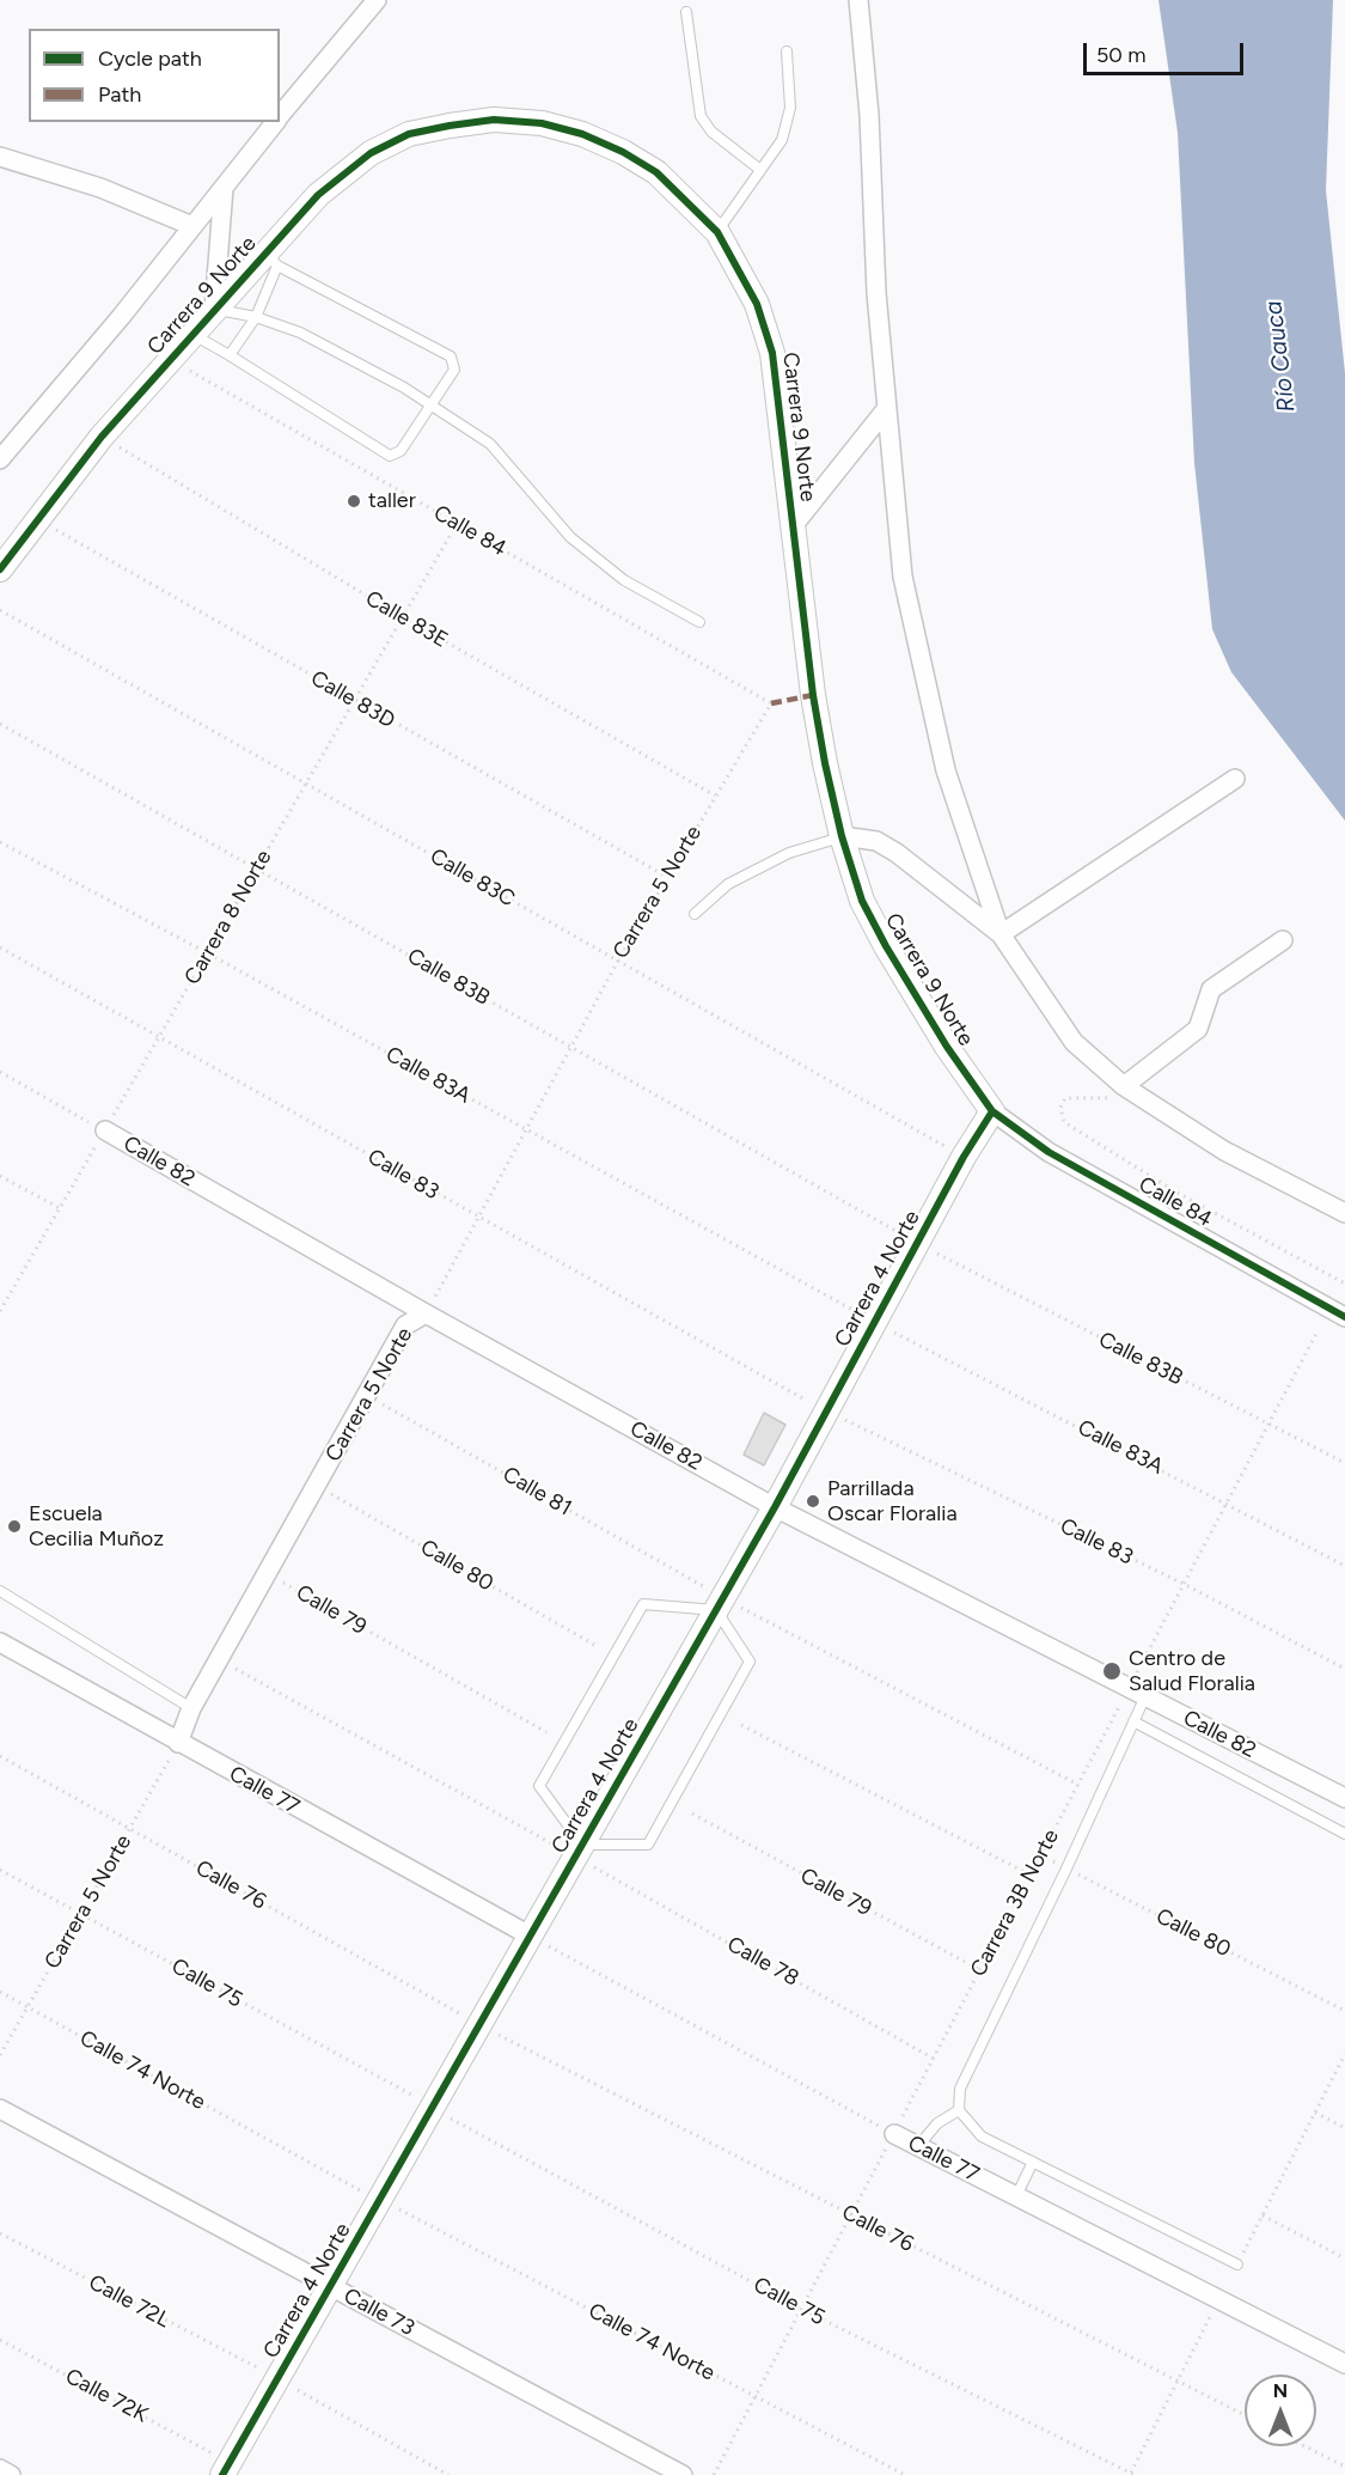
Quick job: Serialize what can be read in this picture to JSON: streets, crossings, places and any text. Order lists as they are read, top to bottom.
{
  "streets": {
    "street": [
      "Carrera 9 Norte",
      "Calle 84",
      "Carrera 5 Norte",
      "Calle 82",
      "Carrera 4 Norte",
      "Calle 77",
      "Calle 73"
    ],
    "path": [
      "Calle 83E",
      "Calle 83D",
      "Calle 83C",
      "Carrera 8 Norte",
      "Calle 83B",
      "Calle 83A",
      "Calle 83",
      "Calle 81",
      "Calle 80",
      "Calle 79",
      "Calle 76",
      "Carrera 3B Norte",
      "Calle 78",
      "Calle 75",
      "Calle 74 Norte",
      "Calle 72L",
      "Calle 72K"
    ]
  },
  "crossings": [
    ["Carrera 9 Norte", "Calle 84"],
    ["Carrera 9 Norte", "Calle 83E"],
    ["Carrera 9 Norte", "Calle 83D"],
    ["Carrera 9 Norte", "Carrera 4 Norte"],
    ["Calle 84", "Carrera 5 Norte"],
    ["Calle 84", "Carrera 8 Norte"],
    ["Calle 84", "Carrera 4 Norte"],
    ["Calle 83E", "Carrera 5 Norte"],
    ["Calle 83E", "Carrera 8 Norte"],
    ["Calle 83D", "Carrera 5 Norte"],
    ["Calle 83D", "Carrera 8 Norte"],
    ["Calle 83C", "Carrera 5 Norte"],
    ["Calle 83C", "Carrera 8 Norte"],
    ["Carrera 5 Norte", "Calle 83B"],
    ["Carrera 5 Norte", "Calle 83A"],
    ["Carrera 5 Norte", "Calle 82"],
    ["Carrera 5 Norte", "Calle 83"],
    ["Carrera 5 Norte", "Calle 81"],
    ["Carrera 5 Norte", "Calle 80"],
    ["Carrera 5 Norte", "Calle 79"],
    ["Carrera 5 Norte", "Calle 77"],
    ["Carrera 5 Norte", "Calle 76"],
    ["Carrera 5 Norte", "Calle 75"],
    ["Carrera 5 Norte", "Calle 74 Norte"],
    ["Carrera 8 Norte", "Calle 83B"],
    ["Carrera 8 Norte", "Calle 83A"],
    ["Carrera 8 Norte", "Calle 82"],
    ["Carrera 8 Norte", "Calle 83"],
    ["Calle 83B", "Carrera 3B Norte"],
    ["Calle 83A", "Carrera 3B Norte"],
    ["Calle 82", "Carrera 4 Norte"],
    ["Calle 82", "Carrera 3B Norte"],
    ["Calle 83", "Carrera 3B Norte"],
    ["Carrera 4 Norte", "Calle 77"],
    ["Carrera 4 Norte", "Calle 78"],
    ["Carrera 4 Norte", "Calle 73"],
    ["Calle 80", "Carrera 3B Norte"],
    ["Calle 79", "Carrera 3B Norte"],
    ["Calle 77", "Carrera 3B Norte"],
    ["Calle 76", "Carrera 3B Norte"],
    ["Carrera 3B Norte", "Calle 78"],
    ["Carrera 3B Norte", "Calle 75"],
    ["Carrera 3B Norte", "Calle 74 Norte"]
  ],
  "water": ["Río Cauca"],
  "places": [
    "taller",
    "Parrillada Oscar Floralia",
    "Escuela Cecilia Muñoz",
    "Centro de Salud Floralia"
  ],
  "legend": ["Cycle path", "Path"],
  "scale_bar": "50 m",
  "north": "top"
}
